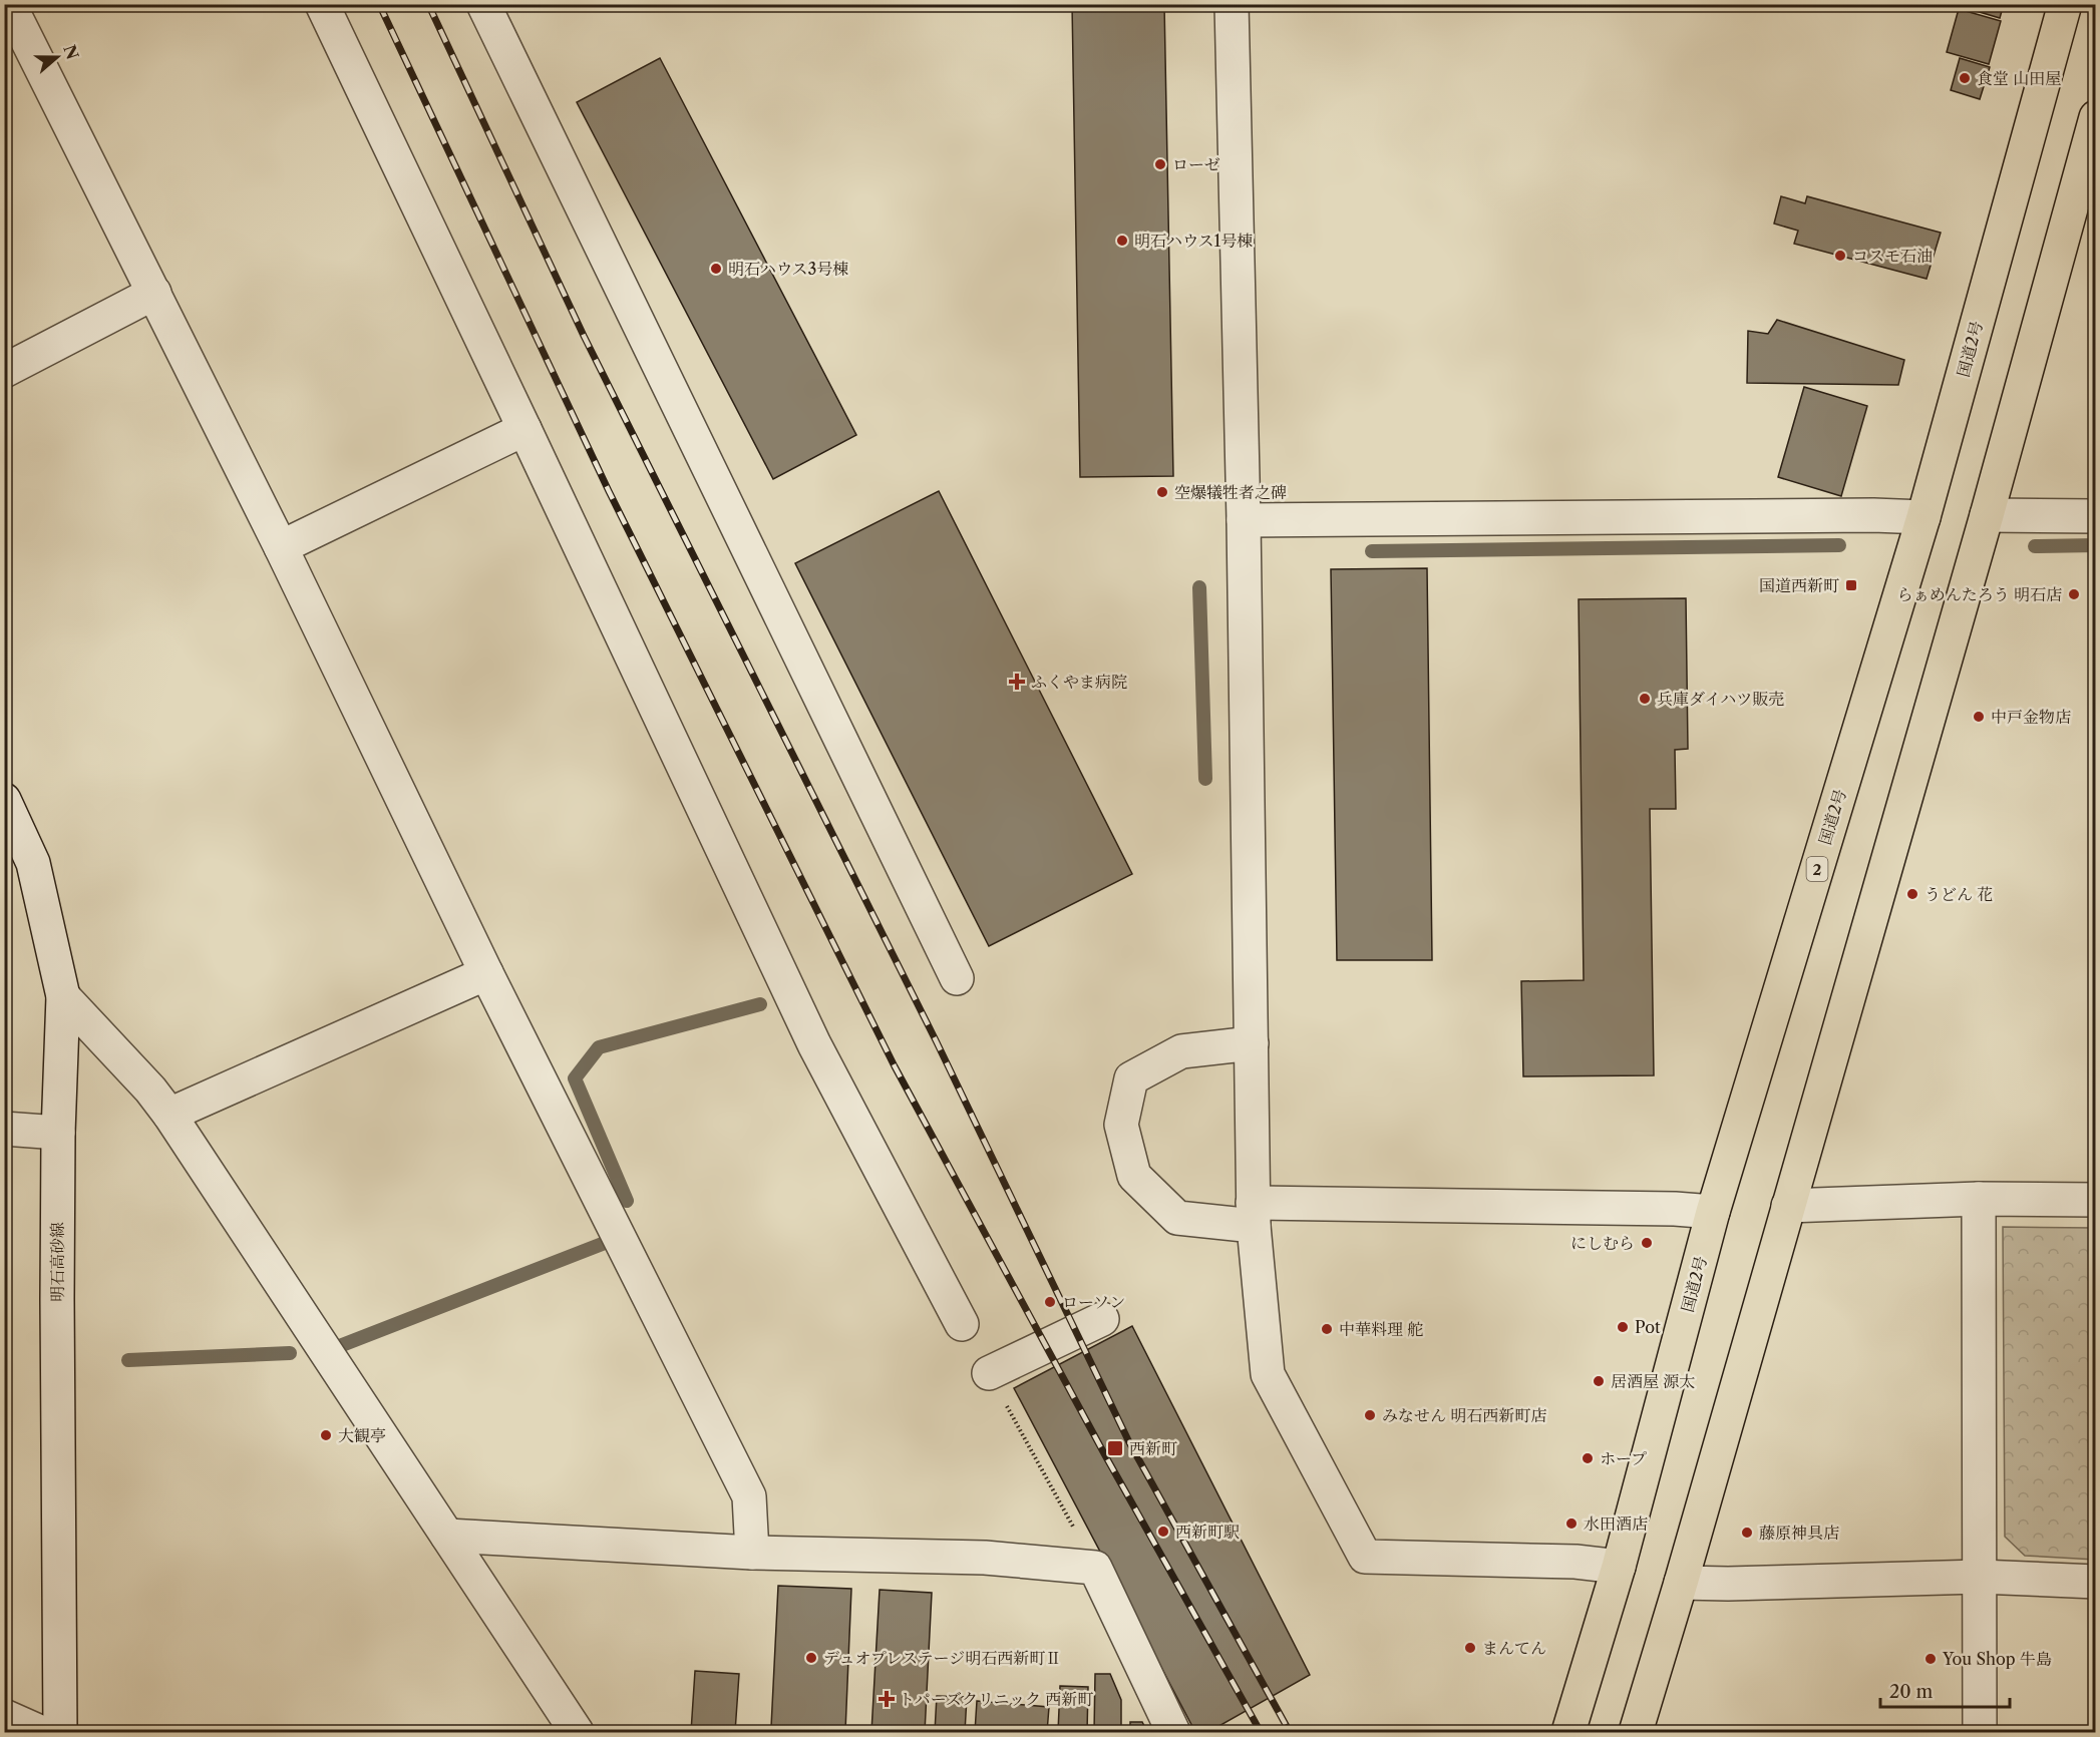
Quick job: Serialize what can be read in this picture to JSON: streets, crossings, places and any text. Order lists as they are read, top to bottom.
{
  "streets": {
    "highway": ["国道2号", "2"],
    "street": ["明石高砂線"]
  },
  "places": {
    "other": [
      "食堂 山田屋",
      "ローゼ",
      "明石ハウス1号棟",
      "コスモ石油",
      "明石ハウス3号棟",
      "空爆犠牲者之碑",
      "らぁめんたろう 明石店",
      "兵庫ダイハツ販売",
      "中戸金物店",
      "うどん 花",
      "にしむら",
      "ローソン",
      "Pot",
      "中華料理 舵",
      "居酒屋 源太",
      "みなせん 明石西新町店",
      "大観亭",
      "ホープ",
      "水田酒店",
      "西新町駅",
      "藤原神具店",
      "まんてん",
      "デュオプレステージ明石西新町Ⅱ",
      "You Shop 牛島"
    ],
    "transit": ["国道西新町", "西新町"],
    "health": ["ふくやま病院", "トパーズクリニック 西新町"]
  },
  "scale_bar": "20 m",
  "north": "right"
}
